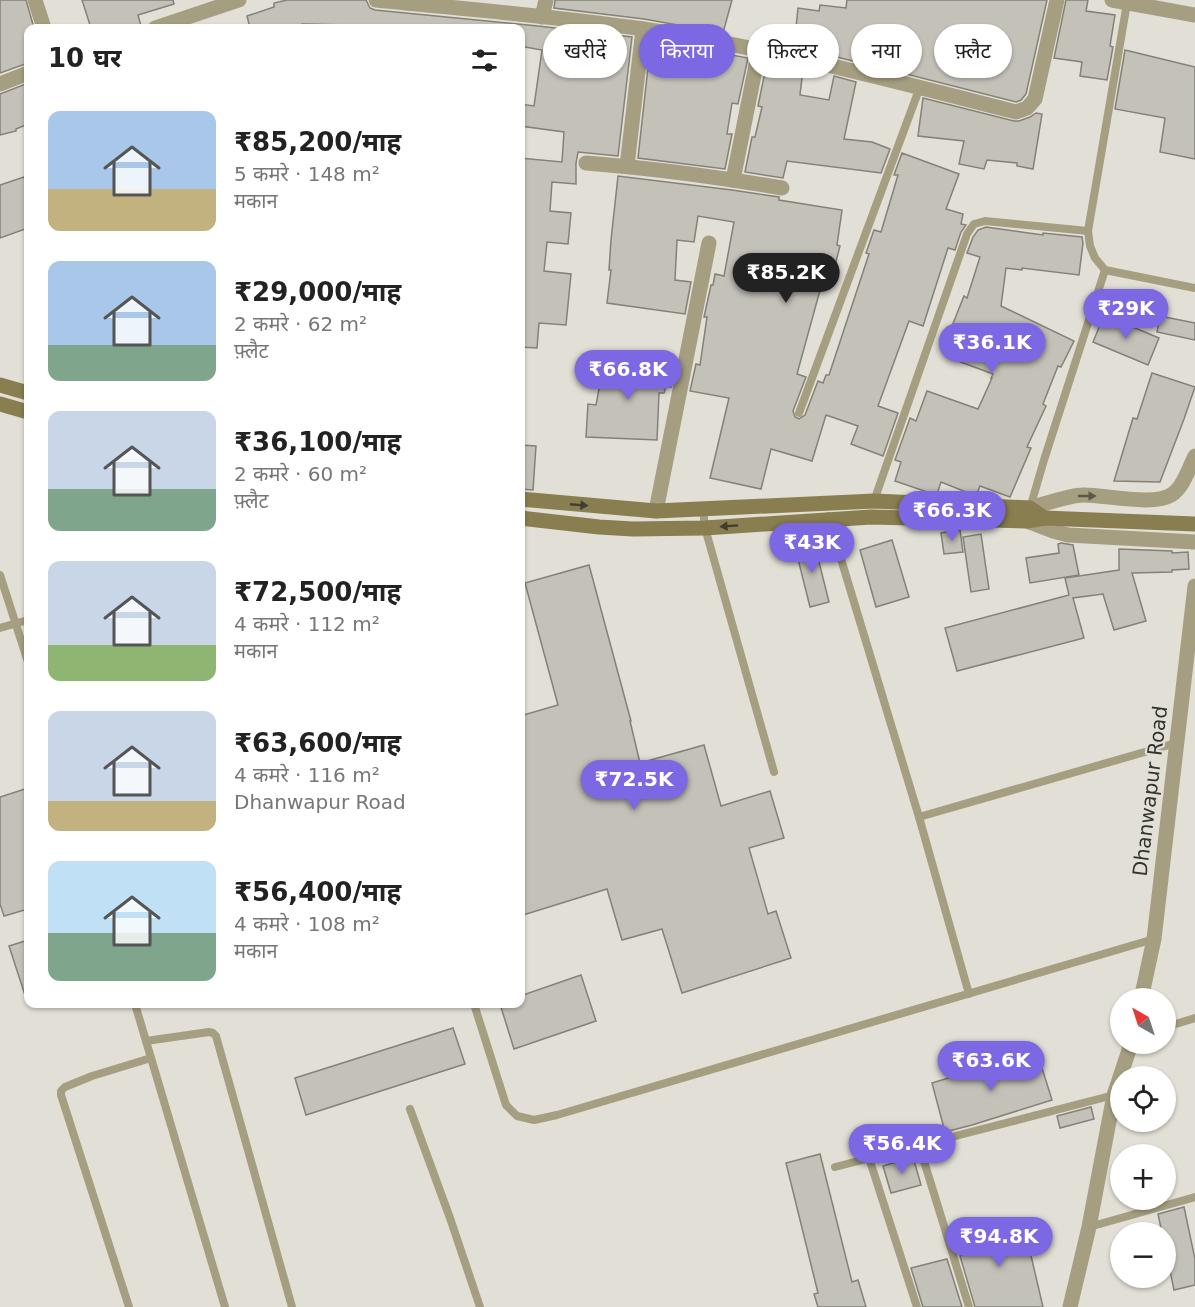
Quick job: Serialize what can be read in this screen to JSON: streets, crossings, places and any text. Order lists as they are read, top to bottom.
{
  "streets": {
    "street": ["Dhanwapur Road"]
  },
  "north": "top left",
  "page": {
    "chip": [
      "खरीदें",
      "किराया",
      "फ़िल्टर",
      "नया",
      "फ़्लैट"
    ],
    "heading": "10 घर",
    "list": [
      {
        "name": "₹85,200/माह",
        "note": "5 कमरे · 148 m² · मकान"
      },
      {
        "name": "₹29,000/माह",
        "note": "2 कमरे · 62 m² · फ़्लैट"
      },
      {
        "name": "₹36,100/माह",
        "note": "2 कमरे · 60 m² · फ़्लैट"
      },
      {
        "name": "₹72,500/माह",
        "note": "4 कमरे · 112 m² · मकान"
      },
      {
        "name": "₹63,600/माह",
        "note": "4 कमरे · 116 m² · Dhanwapur Road"
      },
      {
        "name": "₹56,400/माह",
        "note": "4 कमरे · 108 m² · मकान"
      }
    ],
    "price": [
      "₹85.2K",
      "₹29K",
      "₹36.1K",
      "₹66.8K",
      "₹66.3K",
      "₹43K",
      "₹72.5K",
      "₹63.6K",
      "₹56.4K",
      "₹94.8K"
    ],
    "map_buttons": ["+", "−"]
  }
}
